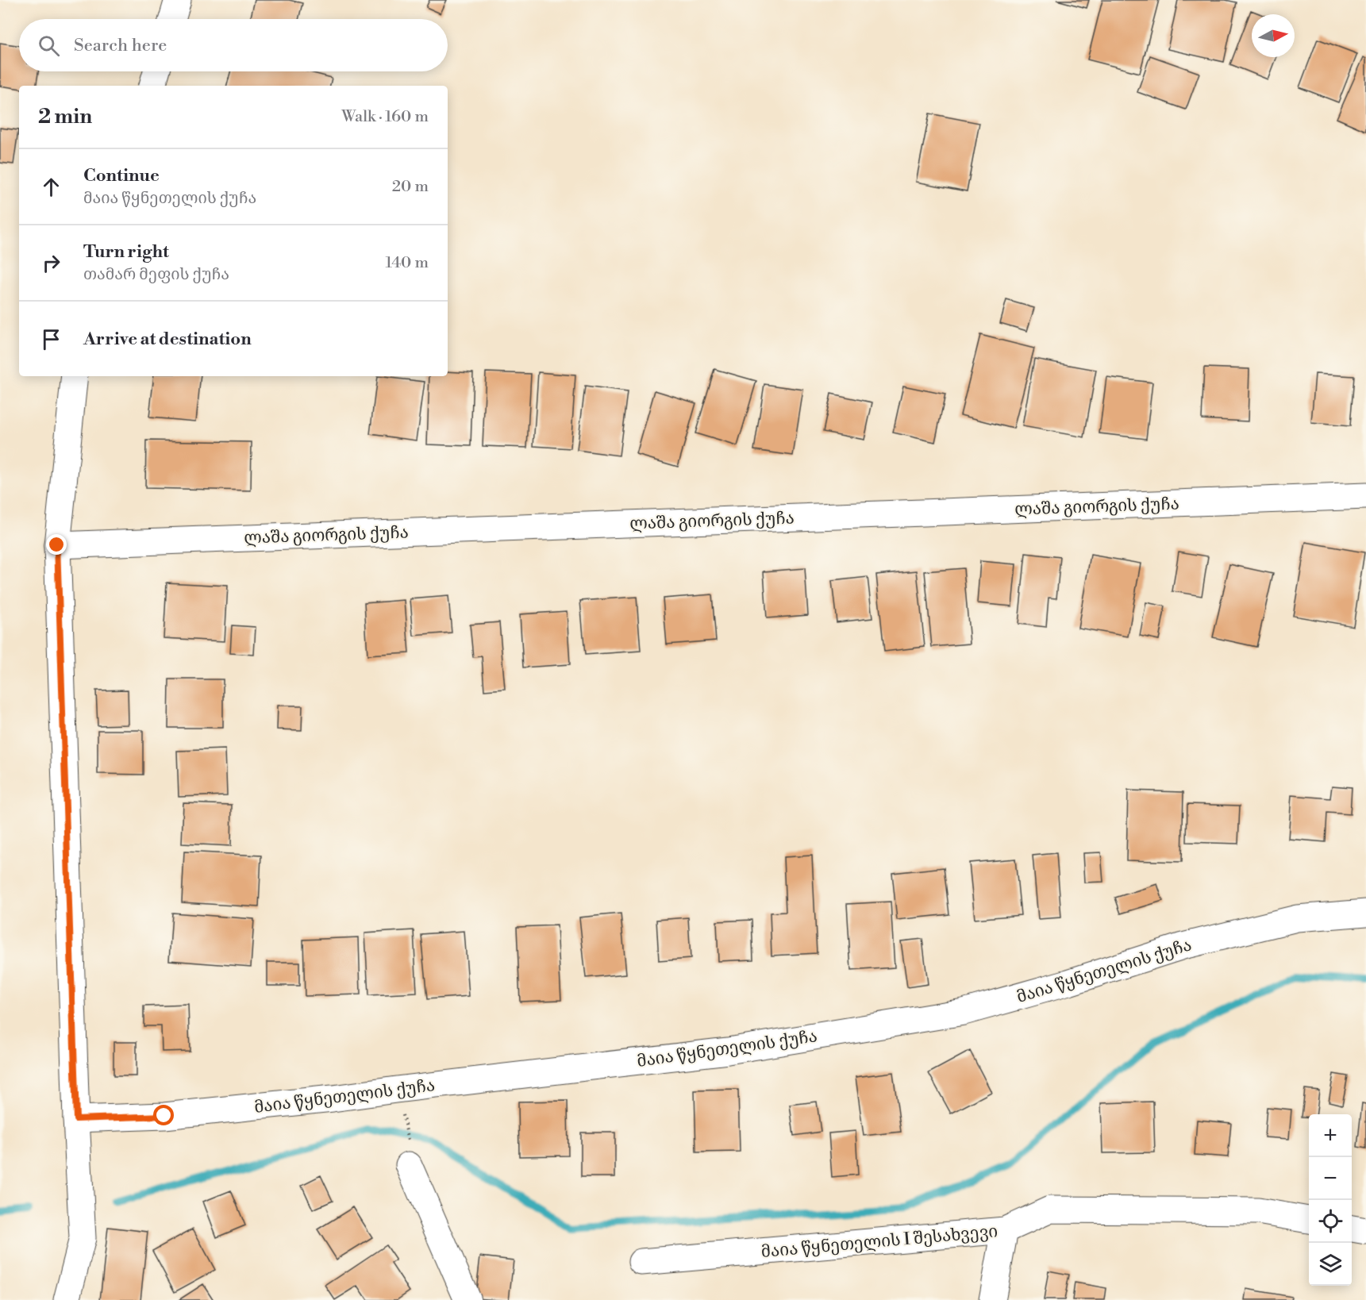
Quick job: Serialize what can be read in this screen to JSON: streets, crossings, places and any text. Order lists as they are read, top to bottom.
{
  "streets": {
    "street": ["ლაშა გიორგის ქუჩა", "მაია წყნეთელის ქუჩა", "მაია წყნეთელის I შესახვევი"]
  },
  "north": "right",
  "page": {
    "search": "Search here",
    "heading": ["2 min", "Walk · 160 m"],
    "list": [
      ["Continue", "მაია წყნეთელის ქუჩა", "20 m"],
      ["Turn right", "თამარ მეფის ქუჩა", "140 m"],
      "Arrive at destination"
    ],
    "map_buttons": ["+", "−"]
  }
}
